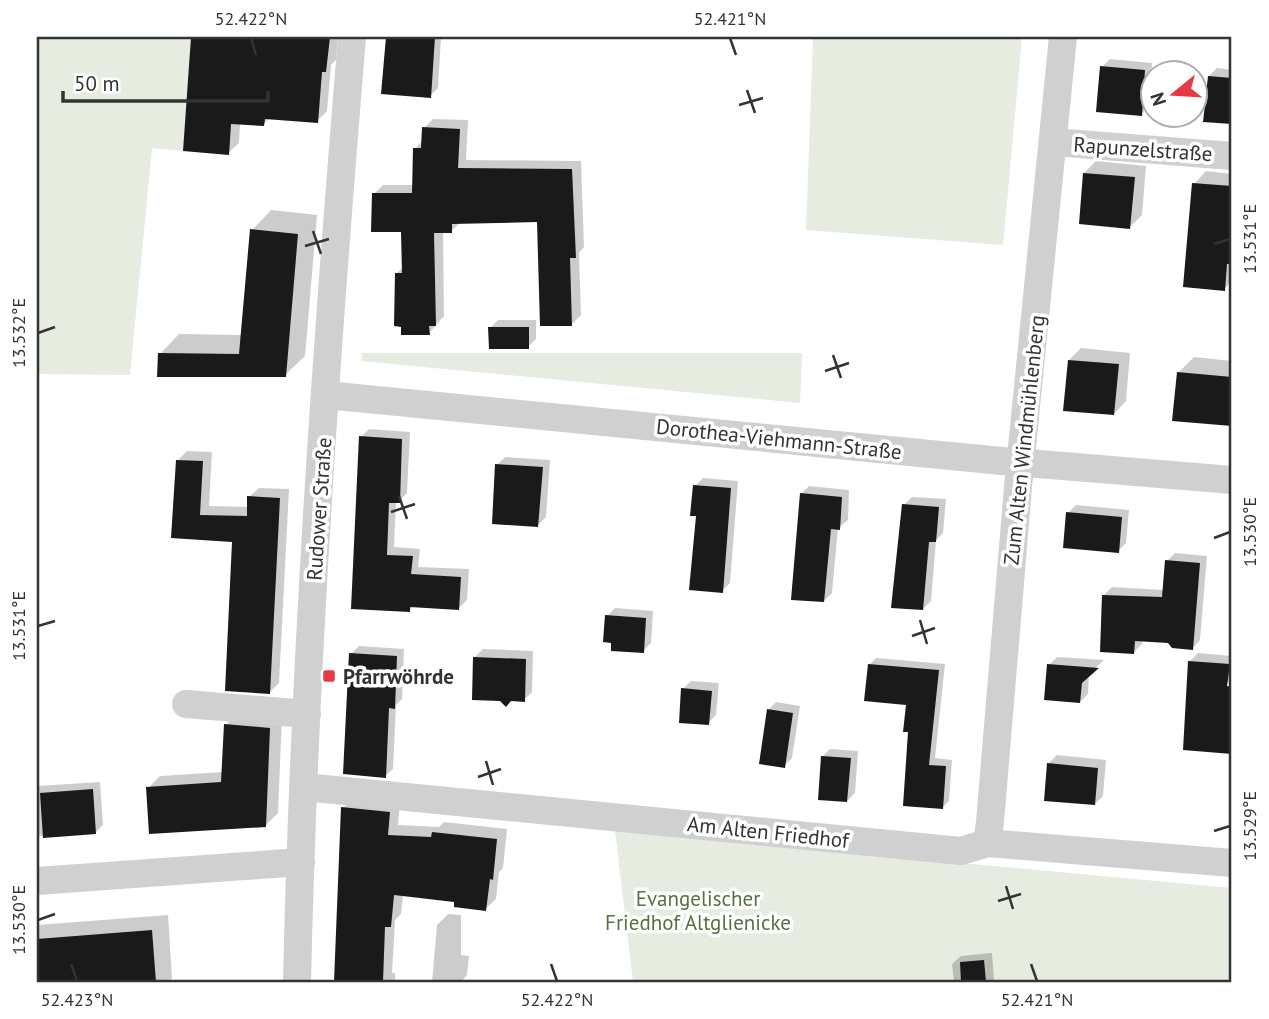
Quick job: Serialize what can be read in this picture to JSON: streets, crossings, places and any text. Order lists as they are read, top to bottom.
{
  "streets": {
    "street": [
      "Rapunzelstraße",
      "Dorothea-Viehmann-Straße",
      "Zum Alten Windmühlenberg",
      "Rudower Straße",
      "Am Alten Friedhof"
    ]
  },
  "crossings": [
    ["Rapunzelstraße", "Zum Alten Windmühlenberg"],
    ["Dorothea-Viehmann-Straße", "Zum Alten Windmühlenberg"],
    ["Dorothea-Viehmann-Straße", "Rudower Straße"],
    ["Zum Alten Windmühlenberg", "Am Alten Friedhof"],
    ["Rudower Straße", "Am Alten Friedhof"]
  ],
  "parks": ["Evangelischer Friedhof Altglienicke"],
  "places": {
    "transit": ["Pfarrwöhrde"]
  },
  "scale_bar": "50 m",
  "north": "left",
  "coordinates": [
    "52.422°N",
    "52.421°N",
    "13.531°E",
    "13.532°E",
    "13.530°E",
    "13.529°E",
    "52.423°N"
  ]
}
